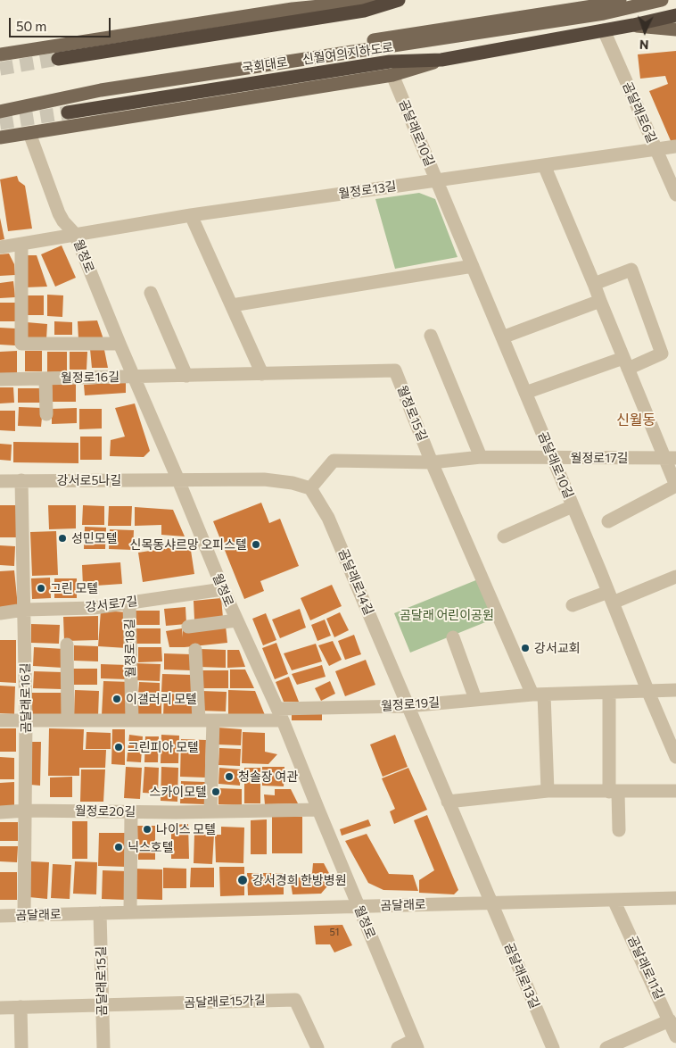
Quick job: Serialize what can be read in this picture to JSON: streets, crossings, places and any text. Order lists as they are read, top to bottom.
{
  "streets": {
    "highway": ["신월여의지하도로"],
    "main road": ["국회대로"],
    "street": [
      "곰달래로6길",
      "곰달래로10길",
      "월정로13길",
      "월정로",
      "월정로16길",
      "월정로15길",
      "월정로17길",
      "강서로5나길",
      "곰달래로14길",
      "강서로7길",
      "월정로18길",
      "곰달래로16길",
      "월정로19길",
      "월정로20길",
      "곰달래로",
      "곰달래로11길",
      "곰달래로13길",
      "곰달래로15길",
      "곰달래로15가길"
    ]
  },
  "crossings": [
    ["신월여의지하도로", "곰달래로6길"],
    ["곰달래로6길", "월정로13길"],
    ["곰달래로10길", "월정로13길"],
    ["곰달래로10길", "월정로17길"],
    ["곰달래로10길", "월정로19길"],
    ["월정로13길", "월정로"],
    ["월정로", "월정로16길"],
    ["월정로", "월정로15길"],
    ["월정로", "강서로5나길"],
    ["월정로", "강서로7길"],
    ["월정로", "월정로19길"],
    ["월정로", "월정로20길"],
    ["월정로", "곰달래로"],
    ["월정로16길", "월정로15길"],
    ["월정로15길", "월정로17길"],
    ["월정로15길", "월정로19길"],
    ["월정로17길", "곰달래로14길"],
    ["강서로5나길", "곰달래로16길"],
    ["곰달래로14길", "월정로19길"],
    ["곰달래로14길", "곰달래로"],
    ["곰달래로14길", "곰달래로13길"],
    ["강서로7길", "월정로18길"],
    ["강서로7길", "곰달래로16길"],
    ["곰달래로16길", "월정로20길"],
    ["곰달래로16길", "곰달래로"],
    ["곰달래로", "곰달래로11길"],
    ["곰달래로", "곰달래로13길"],
    ["곰달래로", "곰달래로15길"],
    ["곰달래로15길", "곰달래로15가길"]
  ],
  "districts": ["신월동"],
  "parks": ["곰달래 어린이공원"],
  "places": [
    "성민모텔",
    "신목동샤르망 오피스텔",
    "그린 모텔",
    "강서교회",
    "이갤러리 모텔",
    "그린피아 모텔",
    "청솔장 여관",
    "스카이모텔",
    "나이스 모텔",
    "닉스호텔",
    "강서경희 한방병원"
  ],
  "house_numbers": ["51"],
  "scale_bar": "50 m",
  "north": "bottom"
}
